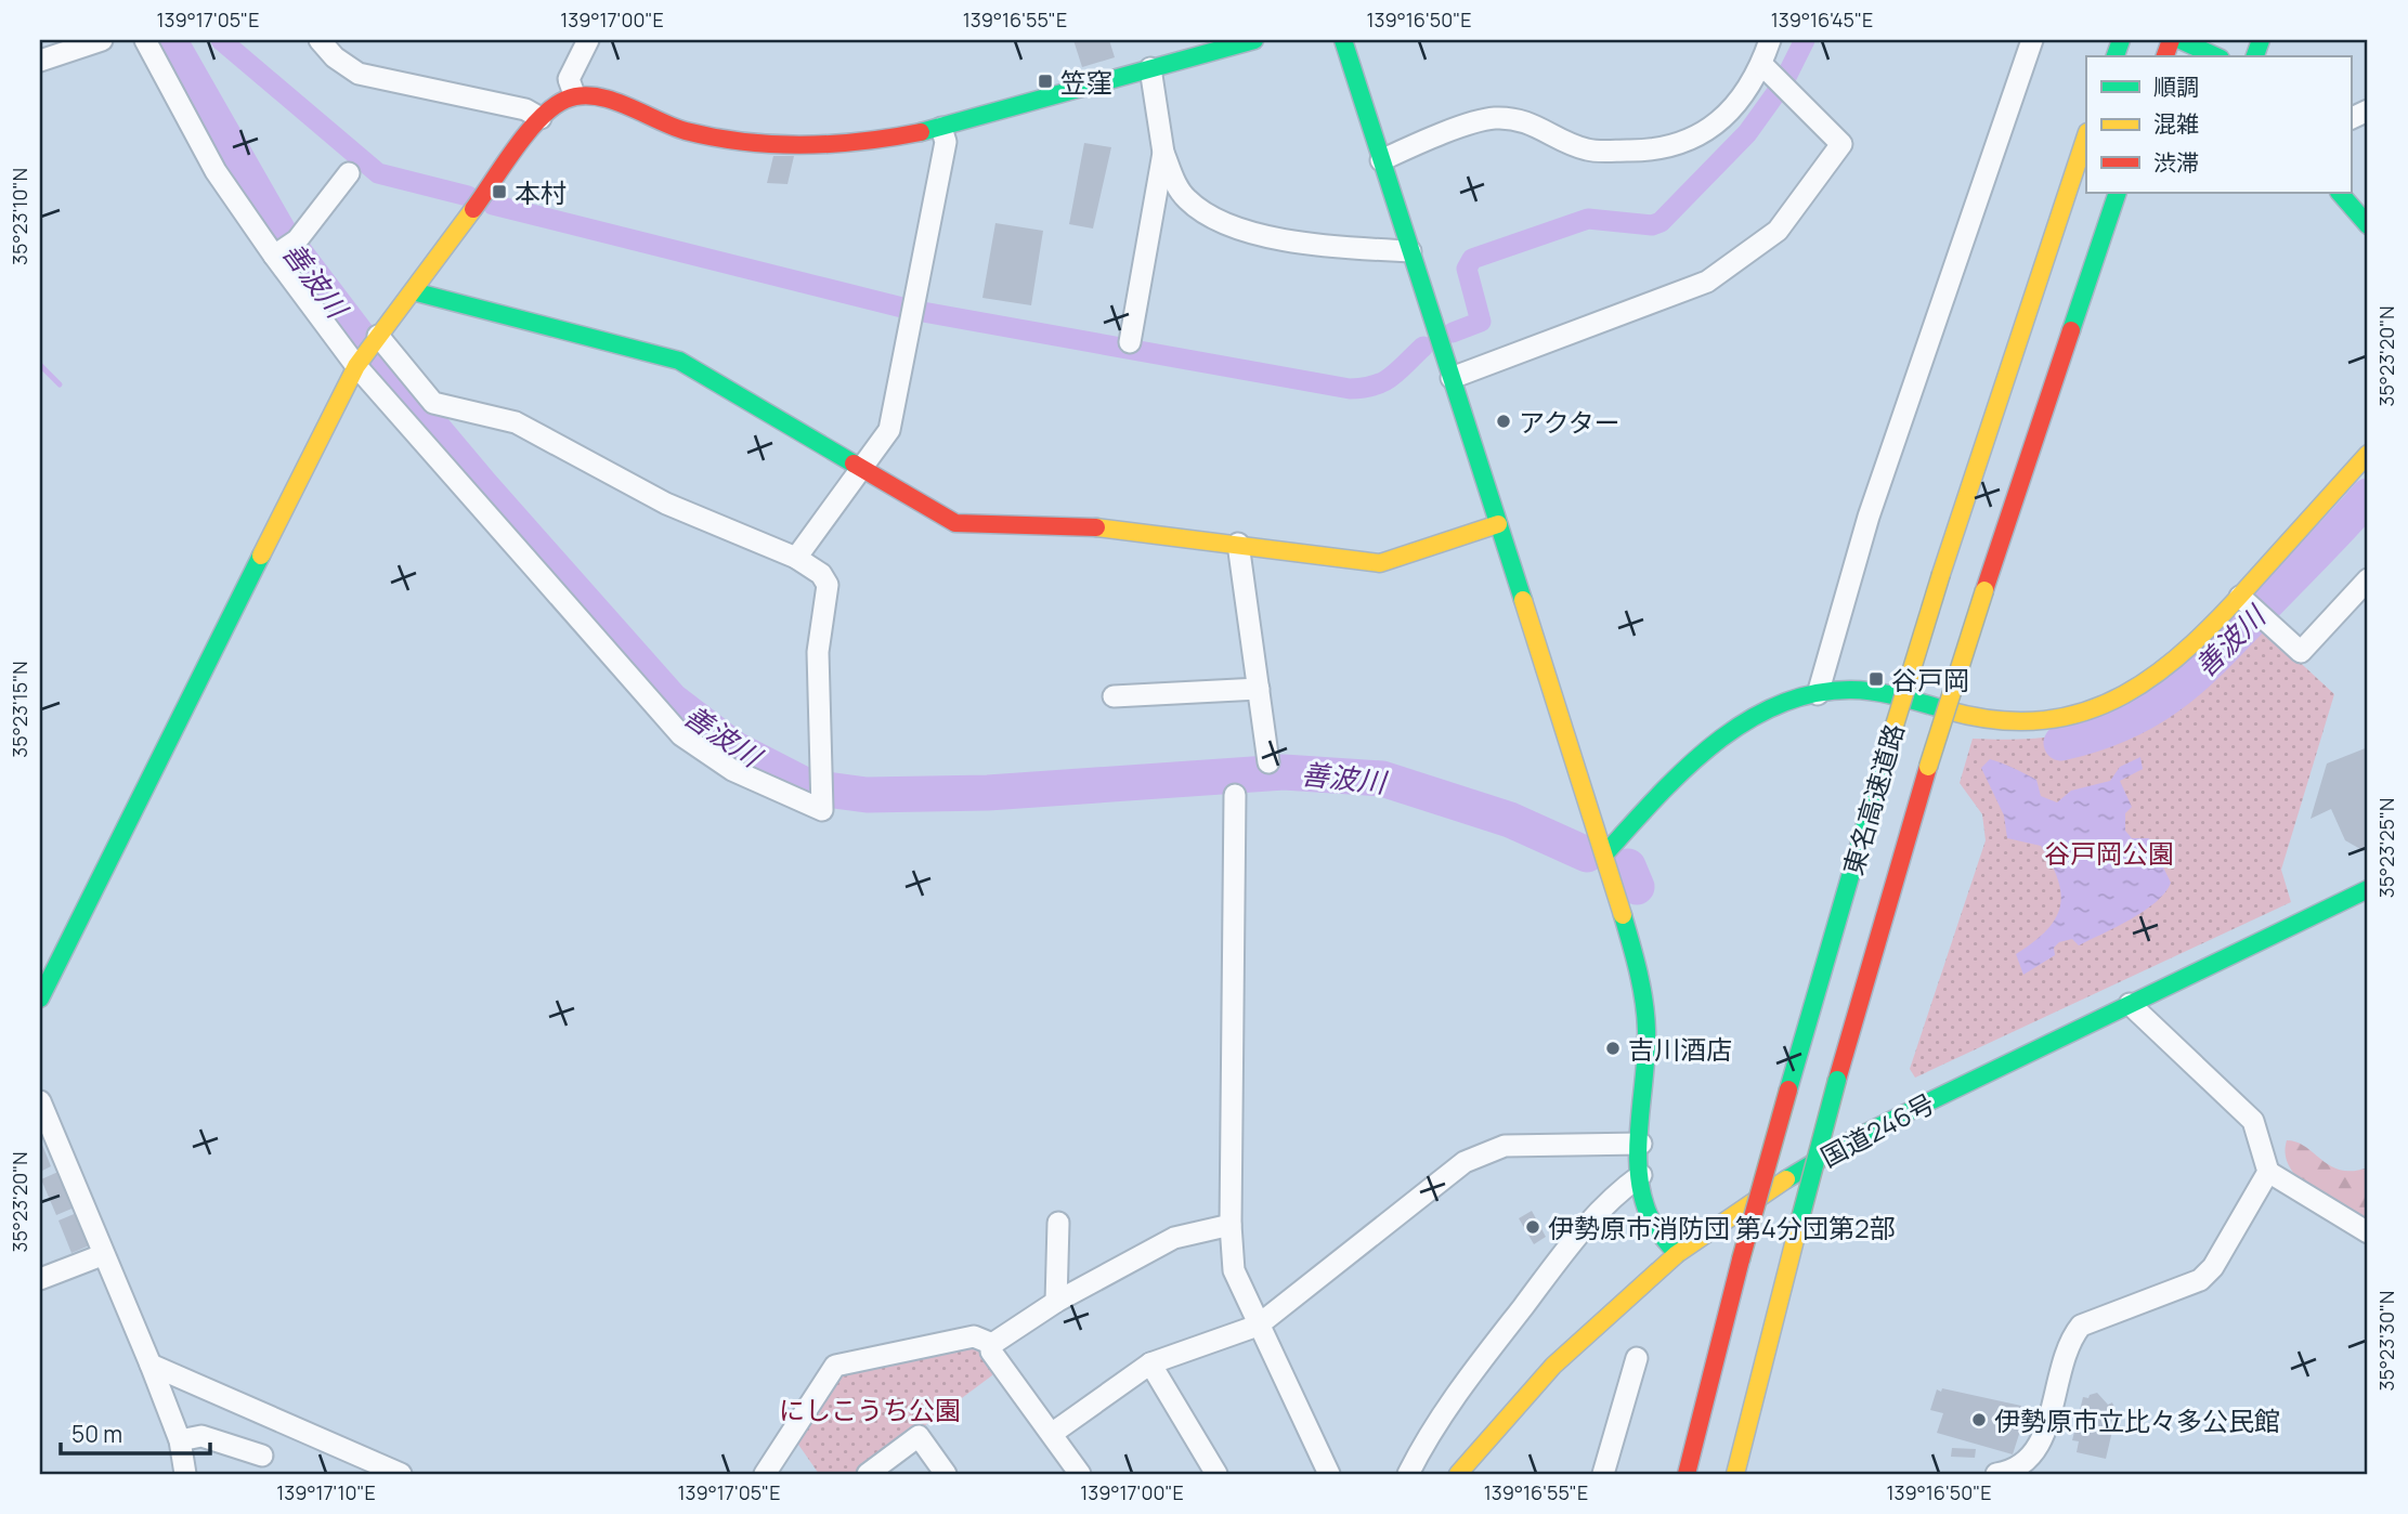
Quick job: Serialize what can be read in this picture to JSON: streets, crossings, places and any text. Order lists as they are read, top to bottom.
{
  "streets": {
    "main road": ["東名高速道路", "国道246号"]
  },
  "water": ["善波川"],
  "parks": ["谷戸岡公園", "にしこうち公園"],
  "places": {
    "transit": ["笠窪", "本村", "谷戸岡"],
    "other": [
      "アクター",
      "吉川酒店",
      "伊勢原市消防団 第4分団第2部",
      "伊勢原市立比々多公民館"
    ]
  },
  "legend": ["順調", "混雑", "渋滞"],
  "scale_bar": "50 m",
  "coordinates": [
    "139°17'05\"E",
    "139°17'00\"E",
    "139°16'55\"E",
    "139°16'50\"E",
    "139°16'45\"E",
    "35°23'10\"N",
    "35°23'20\"N",
    "35°23'15\"N",
    "35°23'25\"N",
    "35°23'30\"N",
    "139°17'10\"E"
  ]
}
